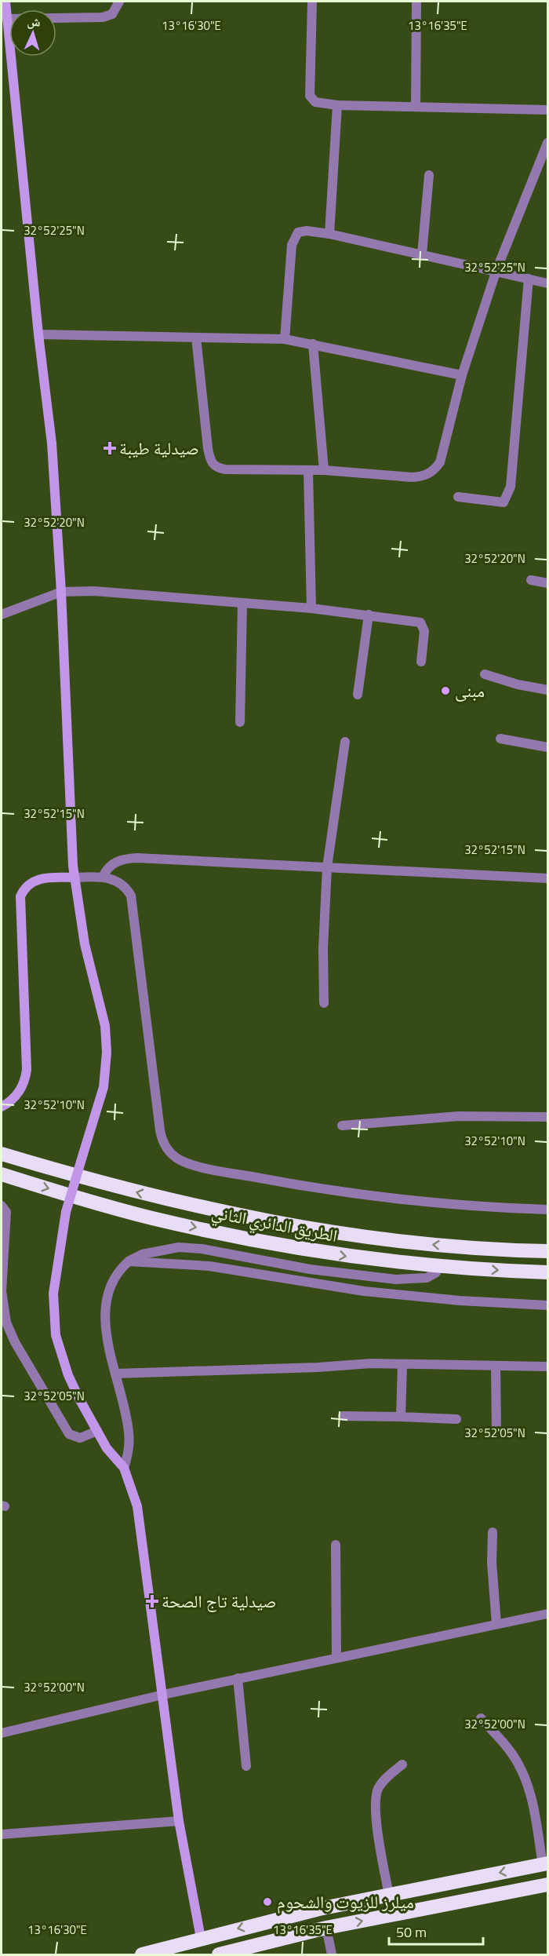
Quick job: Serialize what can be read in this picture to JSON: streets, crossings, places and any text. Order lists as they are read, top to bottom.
{
  "streets": {
    "highway": ["الطريق الدائري الثاني"]
  },
  "places": {
    "health": ["صيدلية طيبة", "صيدلية تاج الصحة"],
    "other": ["مبنى", "ميلرز للزيوت والشحوم"]
  },
  "scale_bar": "50 m",
  "north": "top",
  "coordinates": [
    "13°16'30\"E",
    "13°16'35\"E",
    "32°52'25\"N",
    "32°52'20\"N",
    "32°52'15\"N",
    "32°52'10\"N",
    "32°52'05\"N",
    "32°52'00\"N"
  ]
}
